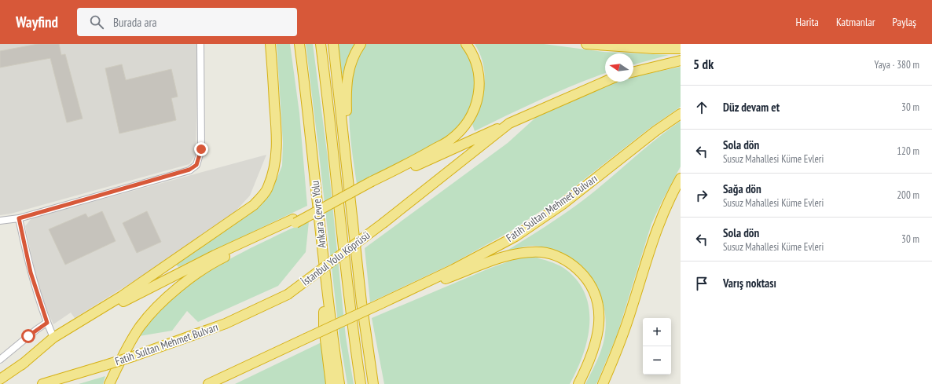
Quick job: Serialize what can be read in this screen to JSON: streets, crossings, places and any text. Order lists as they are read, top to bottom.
{
  "streets": {
    "highway": ["Fatih Sultan Mehmet Bulvarı", "Ankara Çevre Yolu", "İstanbul Yolu Köprüsü"]
  },
  "crossings": [
    ["Fatih Sultan Mehmet Bulvarı", "İstanbul Yolu Köprüsü"]
  ],
  "north": "left",
  "page": {
    "header": "Wayfind",
    "search": "Burada ara",
    "nav": ["Harita", "Katmanlar", "Paylaş"],
    "heading": ["5 dk", "Yaya · 380 m"],
    "list": [
      ["Düz devam et", "30 m"],
      ["Sola dön", "Susuz Mahallesi Küme Evleri", "120 m"],
      ["Sağa dön", "Susuz Mahallesi Küme Evleri", "200 m"],
      ["Sola dön", "Susuz Mahallesi Küme Evleri", "30 m"],
      "Varış noktası"
    ],
    "map_buttons": ["+", "−"]
  }
}
